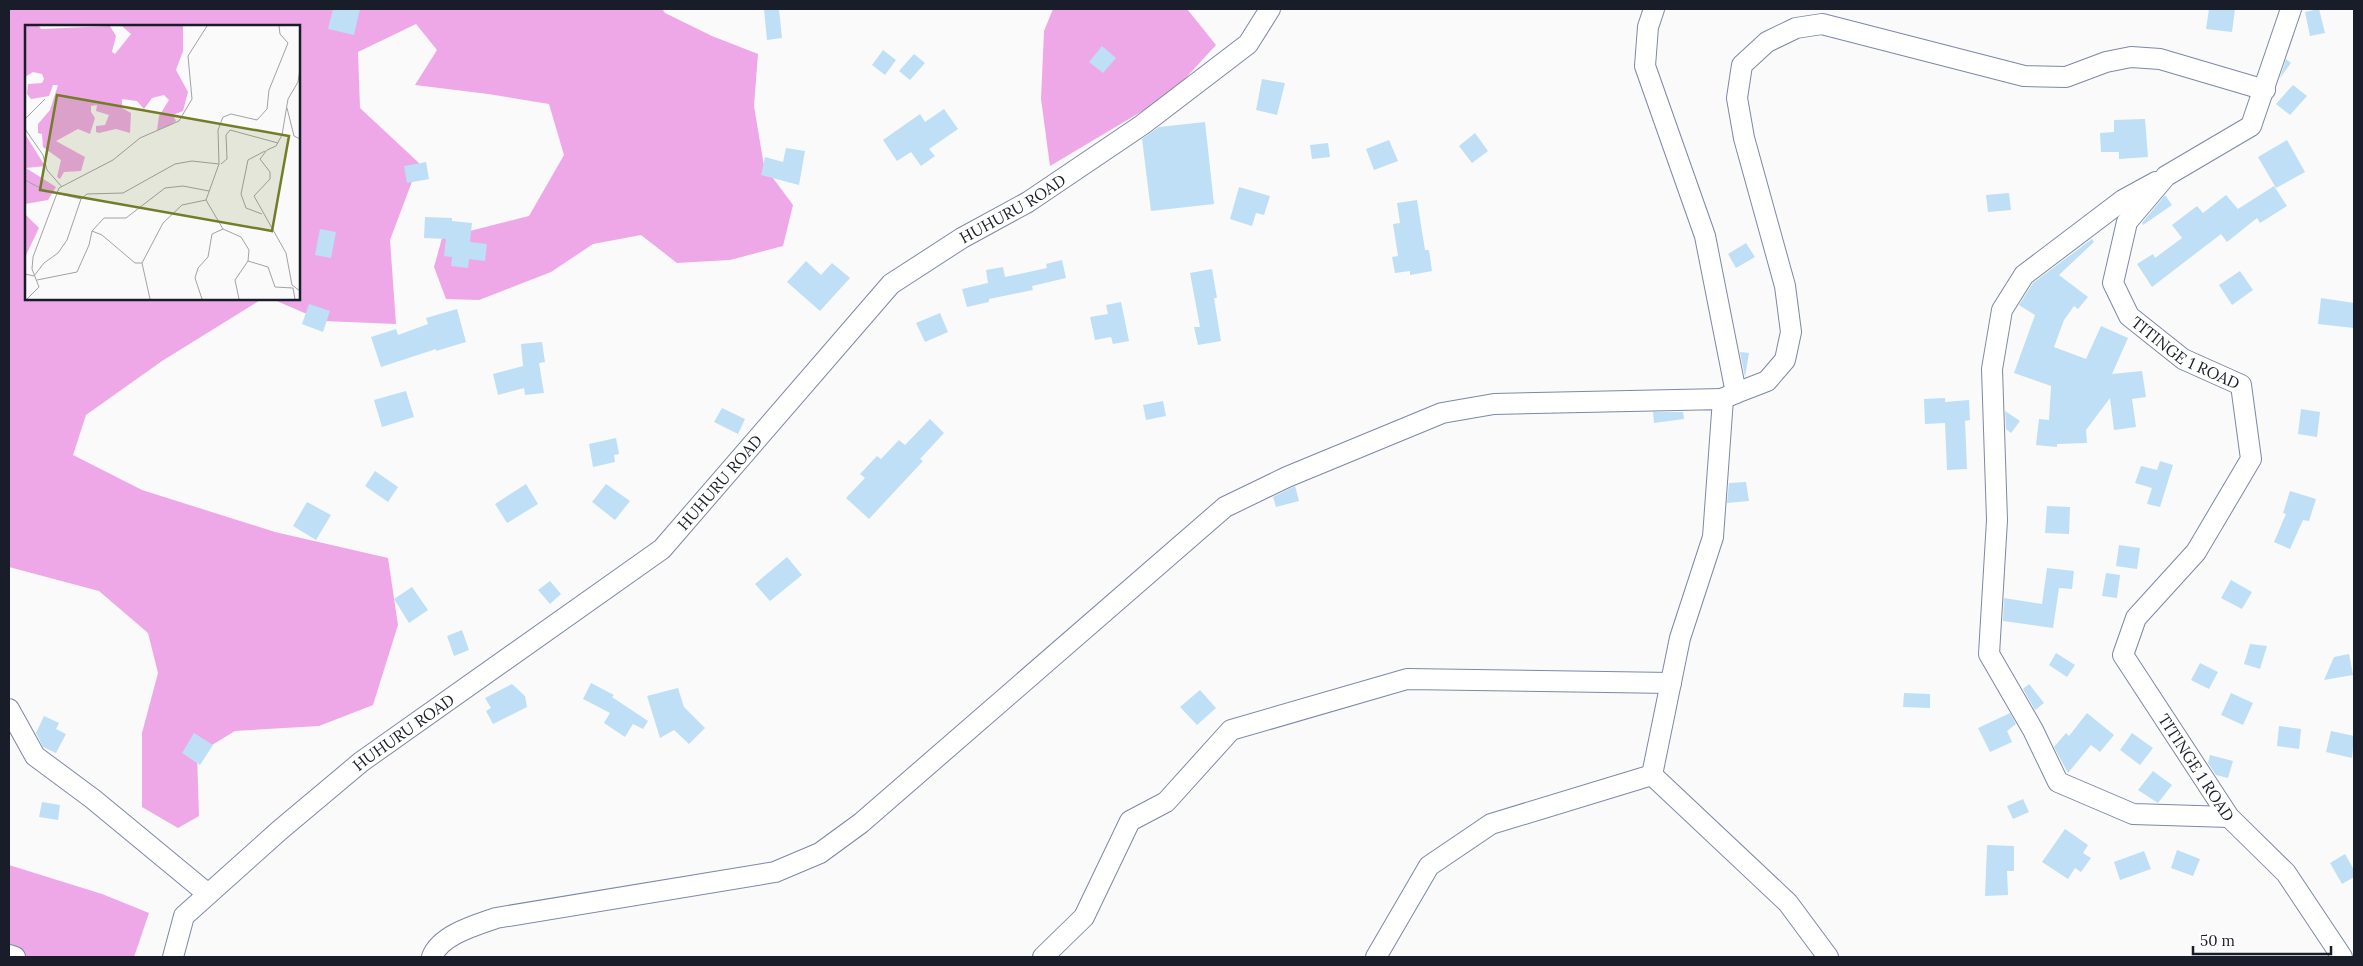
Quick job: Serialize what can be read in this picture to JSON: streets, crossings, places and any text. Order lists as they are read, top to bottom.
{
  "streets": {
    "street": ["HUHURU ROAD", "TITINGE 1 ROAD"]
  },
  "scale_bar": "50 m"
}
